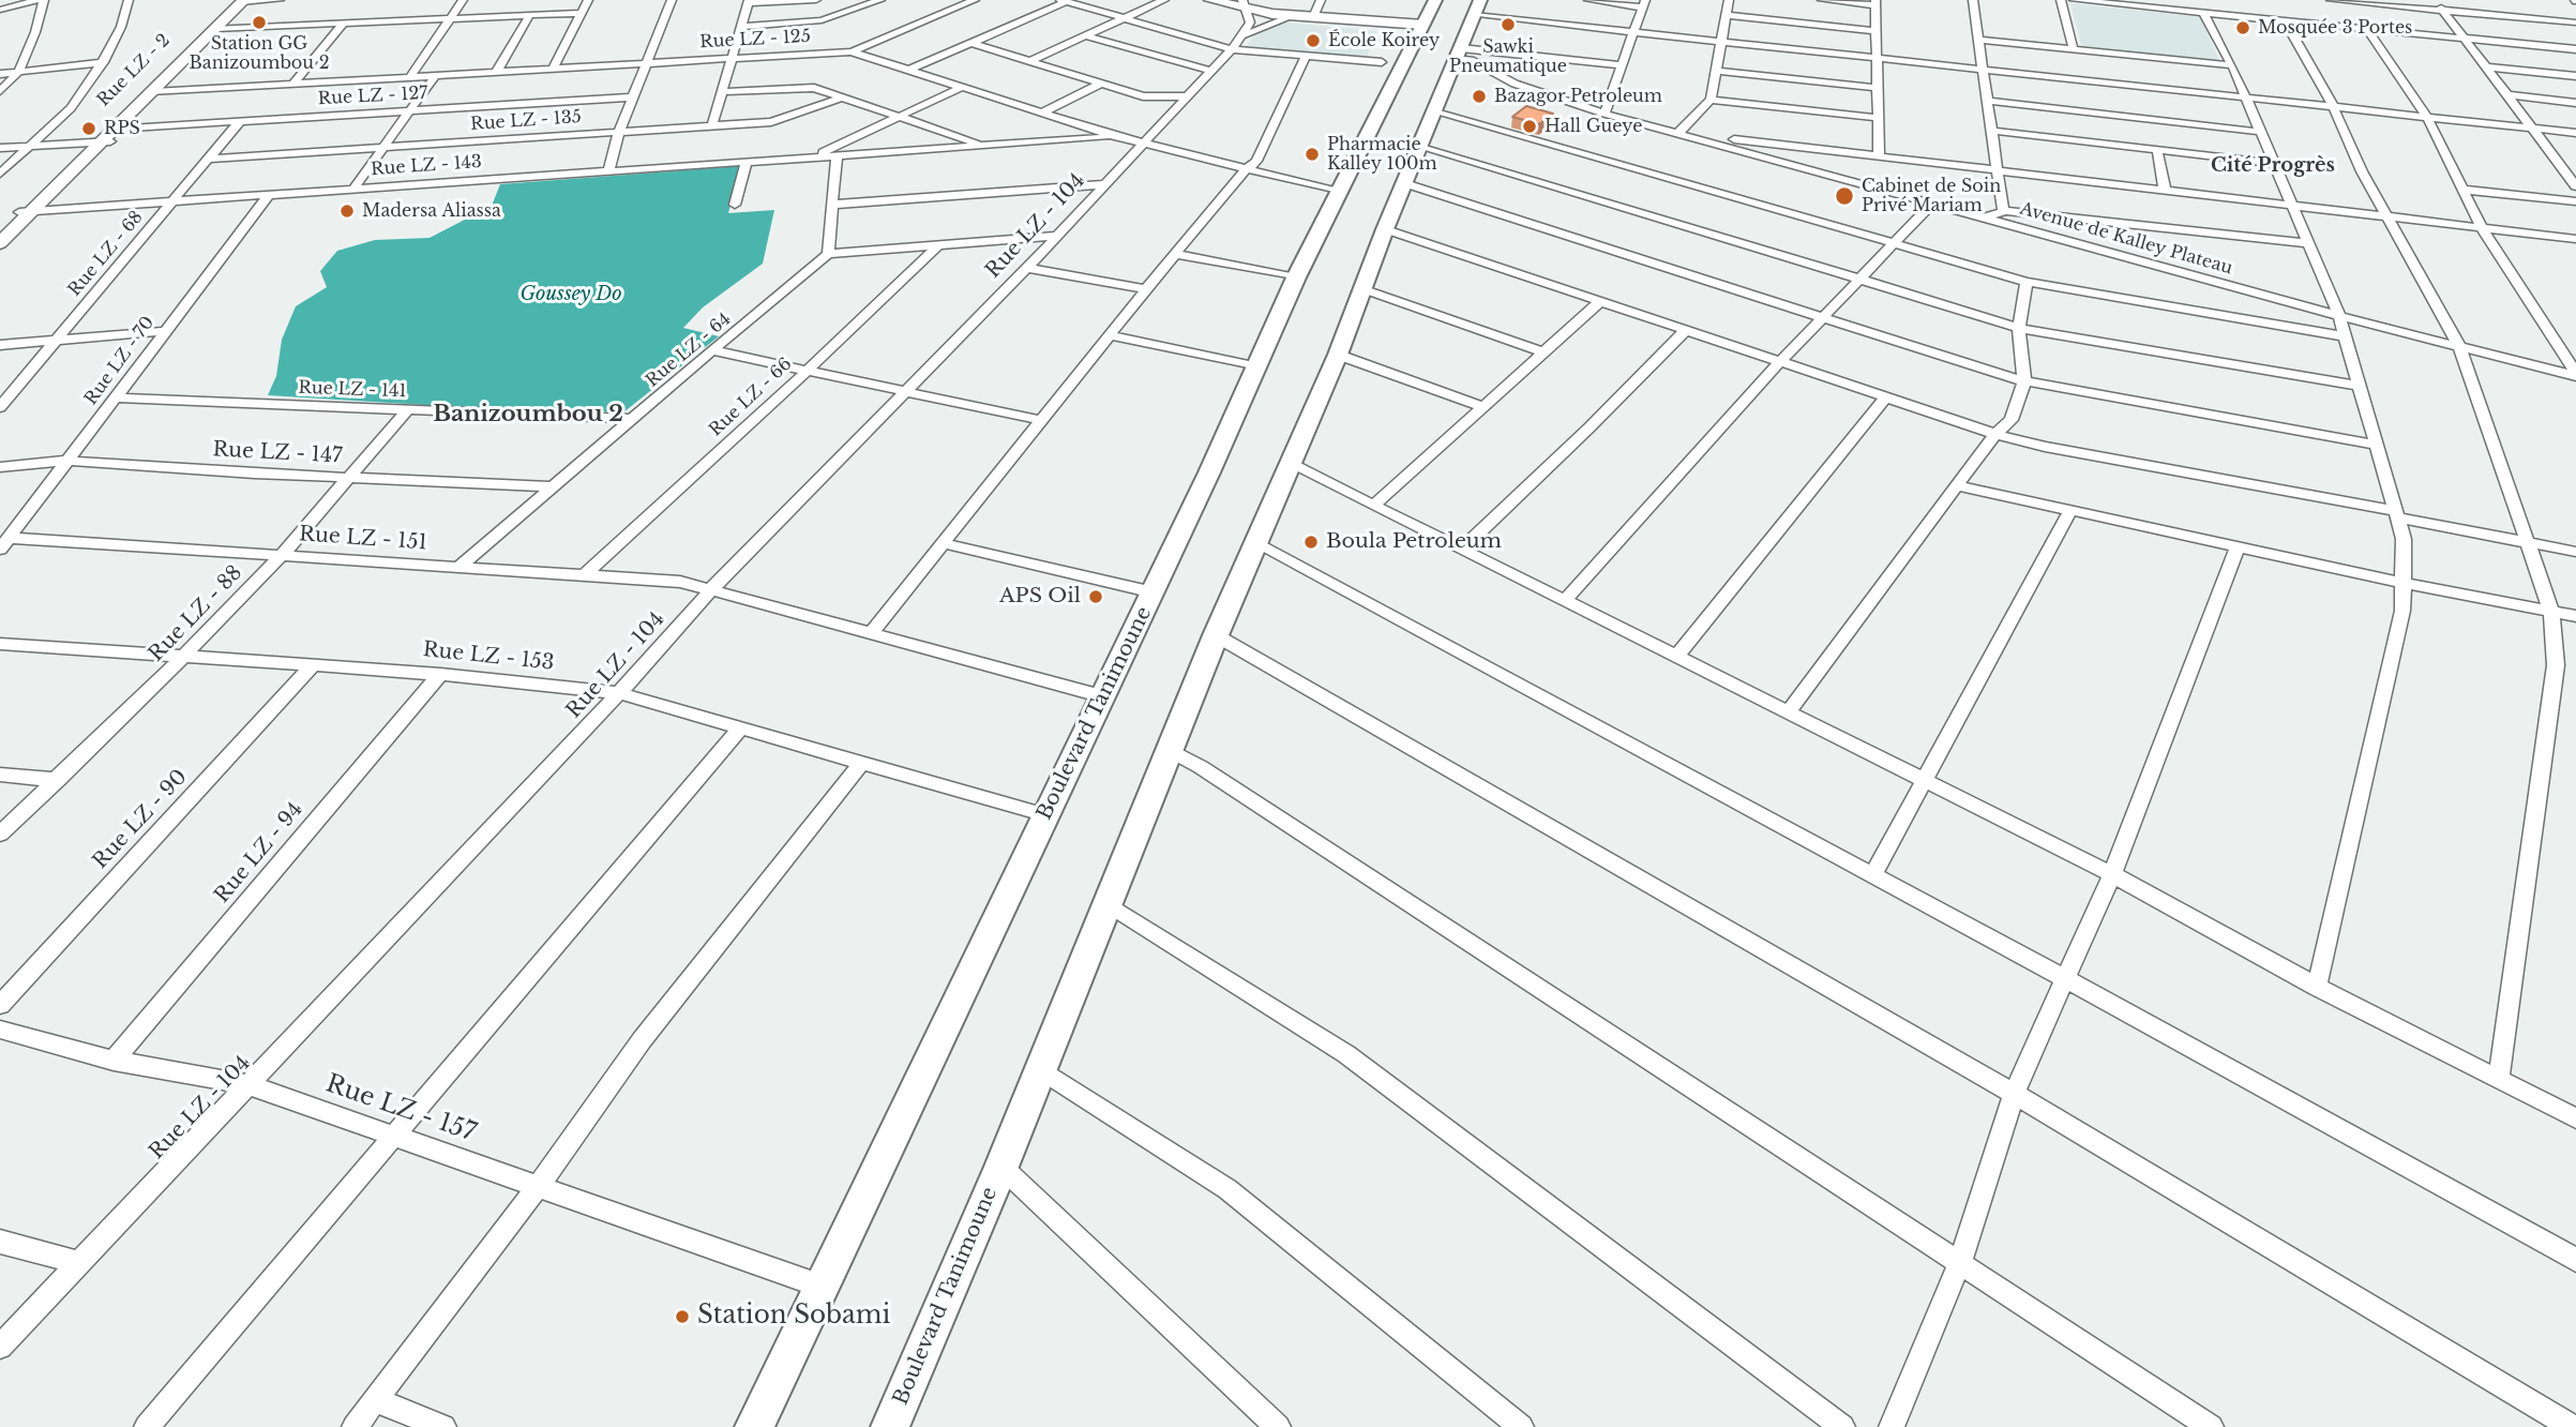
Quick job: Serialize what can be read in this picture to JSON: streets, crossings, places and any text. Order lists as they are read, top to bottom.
{
  "streets": {
    "main road": ["Rue LZ - 2", "Boulevard Tanimoune"],
    "street": [
      "Rue LZ - 125",
      "Rue LZ - 127",
      "Rue LZ - 135",
      "Rue LZ - 143",
      "Rue LZ - 104",
      "Avenue de Kalley Plateau",
      "Rue LZ - 68",
      "Rue LZ - 64",
      "Rue LZ - 70",
      "Rue LZ - 141",
      "Rue LZ - 66",
      "Rue LZ - 147",
      "Rue LZ - 151",
      "Rue LZ - 88",
      "Rue LZ - 153",
      "Rue LZ - 90",
      "Rue LZ - 94",
      "Rue LZ - 157"
    ]
  },
  "crossings": [
    ["Rue LZ - 125", "Rue LZ - 2"],
    ["Rue LZ - 125", "Rue LZ - 104"],
    ["Rue LZ - 125", "Boulevard Tanimoune"],
    ["Rue LZ - 2", "Rue LZ - 127"],
    ["Rue LZ - 2", "Rue LZ - 143"],
    ["Rue LZ - 127", "Rue LZ - 68"],
    ["Rue LZ - 135", "Rue LZ - 68"],
    ["Rue LZ - 143", "Rue LZ - 68"],
    ["Rue LZ - 143", "Rue LZ - 70"],
    ["Rue LZ - 104", "Rue LZ - 151"],
    ["Rue LZ - 104", "Rue LZ - 153"],
    ["Rue LZ - 104", "Rue LZ - 157"],
    ["Avenue de Kalley Plateau", "Boulevard Tanimoune"],
    ["Rue LZ - 64", "Rue LZ - 141"],
    ["Rue LZ - 64", "Rue LZ - 147"],
    ["Rue LZ - 64", "Rue LZ - 151"],
    ["Rue LZ - 70", "Rue LZ - 141"],
    ["Rue LZ - 70", "Rue LZ - 147"],
    ["Rue LZ - 70", "Rue LZ - 151"],
    ["Rue LZ - 141", "Rue LZ - 88"],
    ["Rue LZ - 66", "Rue LZ - 151"],
    ["Rue LZ - 147", "Rue LZ - 88"],
    ["Rue LZ - 151", "Rue LZ - 88"],
    ["Rue LZ - 151", "Boulevard Tanimoune"],
    ["Rue LZ - 88", "Rue LZ - 153"],
    ["Rue LZ - 153", "Boulevard Tanimoune"],
    ["Rue LZ - 153", "Rue LZ - 90"],
    ["Rue LZ - 153", "Rue LZ - 94"],
    ["Boulevard Tanimoune", "Rue LZ - 157"],
    ["Rue LZ - 94", "Rue LZ - 157"]
  ],
  "districts": ["Cité Progrès", "Banizoumbou 2"],
  "water": ["Goussey Do"],
  "places": [
    "Station GG Banizoumbou 2",
    "Sawki Pneumatique",
    "Mosquée 3 Portes",
    "École Koirey",
    "Bazagor Petroleum",
    "Hall Gueye",
    "RPS",
    "Pharmacie Kalley 100m",
    "Cabinet de Soin Privé Mariam",
    "Madersa Aliassa",
    "Boula Petroleum",
    "APS Oil",
    "Station Sobami"
  ]
}
